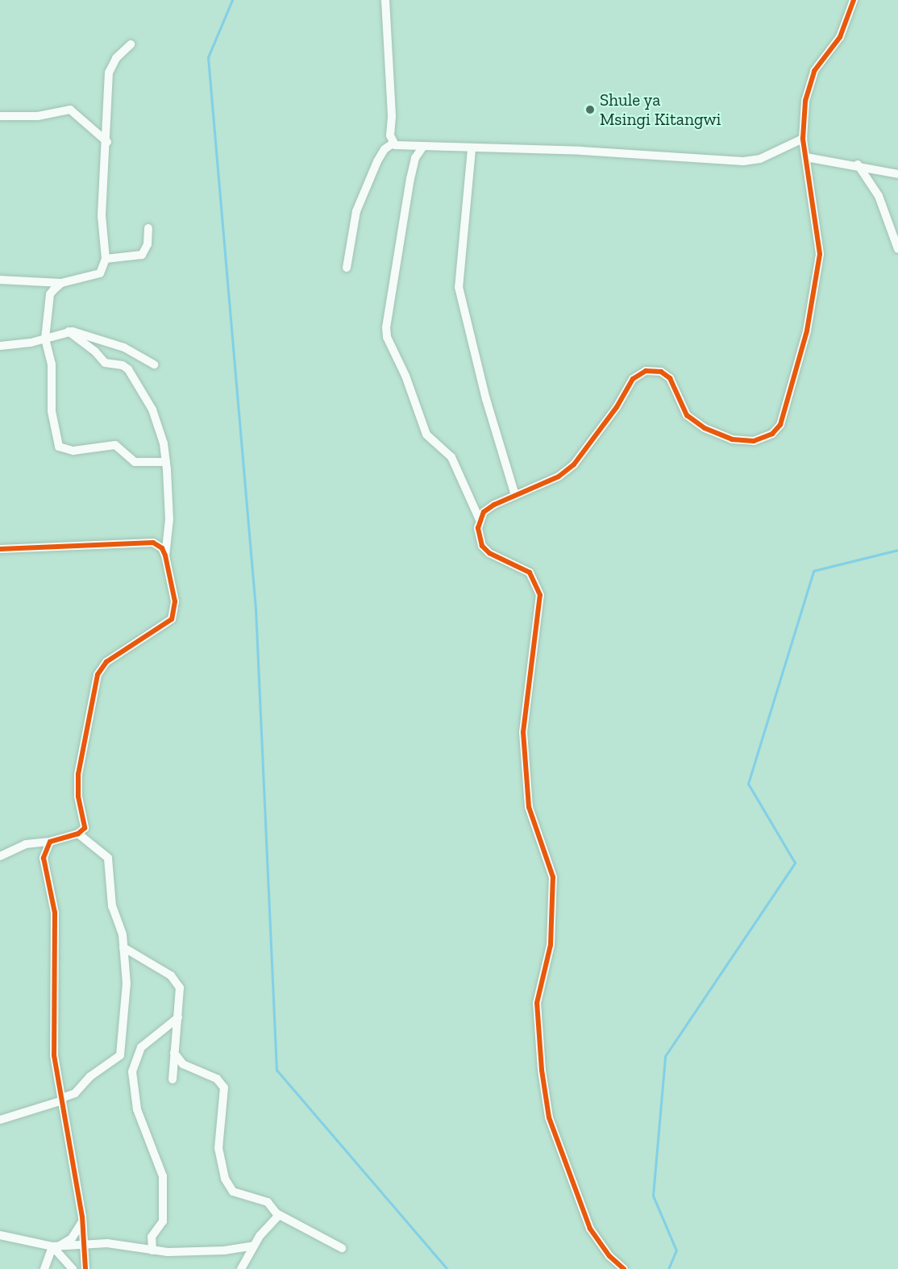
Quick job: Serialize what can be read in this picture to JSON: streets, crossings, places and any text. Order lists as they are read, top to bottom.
{
  "places": ["Shule ya Msingi Kitangwi"]
}
